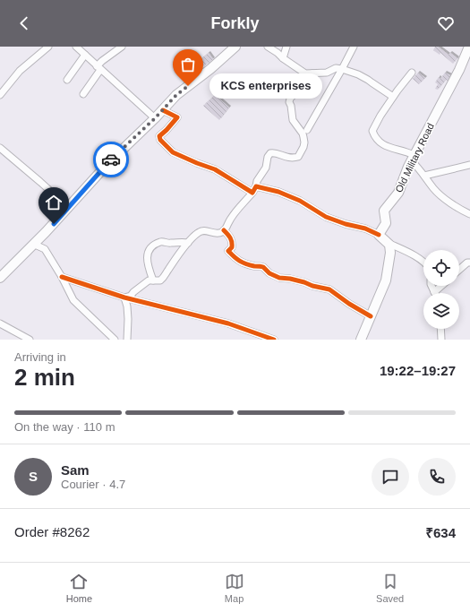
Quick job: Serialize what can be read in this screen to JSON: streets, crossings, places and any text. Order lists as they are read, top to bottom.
{
  "streets": {
    "main road": ["Old Military Road"]
  },
  "places": ["KCS enterprises"],
  "page": {
    "header": "Forkly",
    "bubble": "KCS enterprises",
    "heading": ["2 min", "Arriving in", "19:22–19:27"],
    "panel": [
      "Sam",
      "Courier · 4.7",
      "Order #8262",
      "₹634"
    ],
    "bar": "On the way · 110 m",
    "round": "S",
    "tabs": ["Home", "Map", "Saved"]
  }
}
